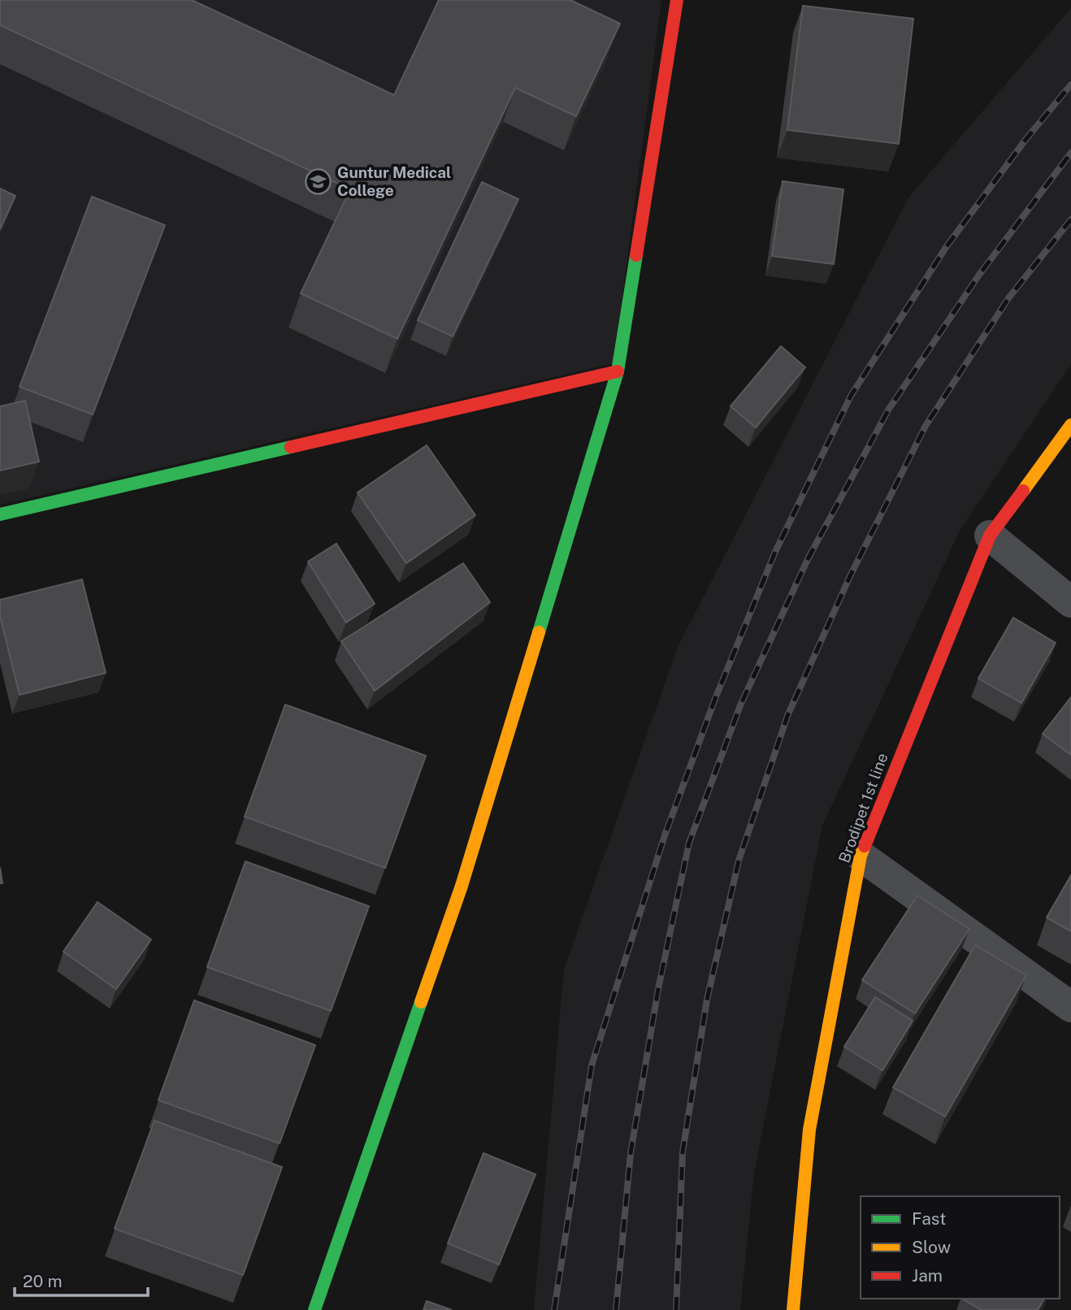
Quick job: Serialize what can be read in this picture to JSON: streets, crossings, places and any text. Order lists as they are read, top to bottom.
{
  "streets": {
    "street": ["Brodipet 1st line"]
  },
  "places": {
    "school or university": ["Guntur Medical College"]
  },
  "legend": ["Fast", "Slow", "Jam"],
  "scale_bar": "20 m"
}
